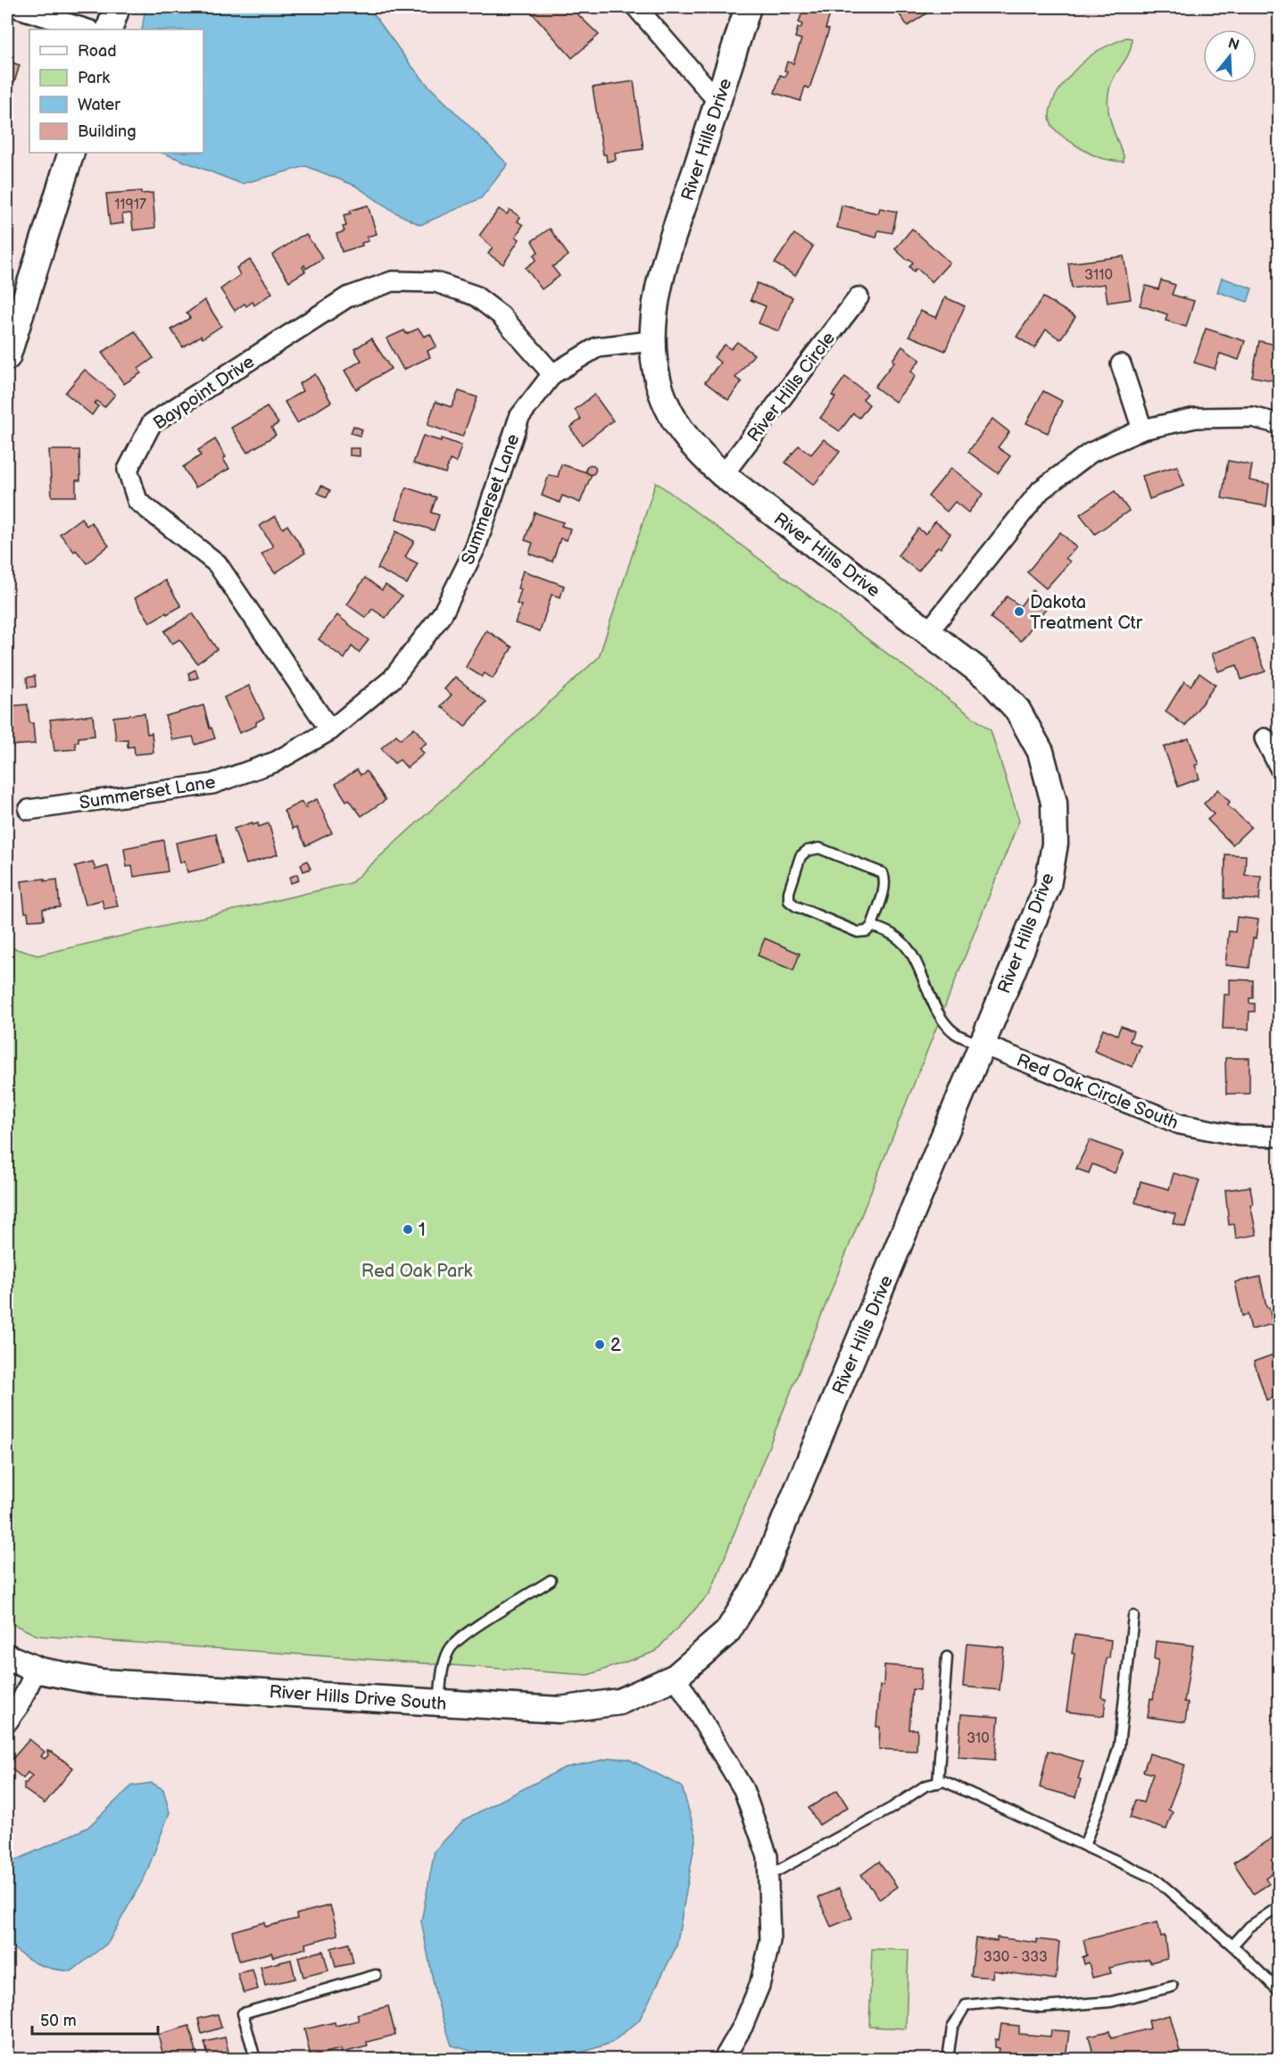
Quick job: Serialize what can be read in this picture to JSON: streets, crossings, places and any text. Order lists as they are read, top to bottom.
{
  "streets": {
    "street": [
      "River Hills Drive",
      "River Hills Circle",
      "Baypoint Drive",
      "Summerset Lane",
      "Red Oak Circle South",
      "River Hills Drive South"
    ]
  },
  "crossings": [
    ["River Hills Drive", "River Hills Circle"],
    ["River Hills Drive", "Summerset Lane"],
    ["River Hills Drive", "Red Oak Circle South"],
    ["River Hills Drive", "River Hills Drive South"],
    ["Baypoint Drive", "Summerset Lane"]
  ],
  "parks": ["Red Oak Park"],
  "places": ["Dakota Treatment Ctr", "1", "2"],
  "house_numbers": [
    "11917",
    "3110",
    "310",
    "330 - 333"
  ],
  "legend": [
    "Road",
    "Park",
    "Water",
    "Building"
  ],
  "scale_bar": "50 m",
  "north": "top"
}
